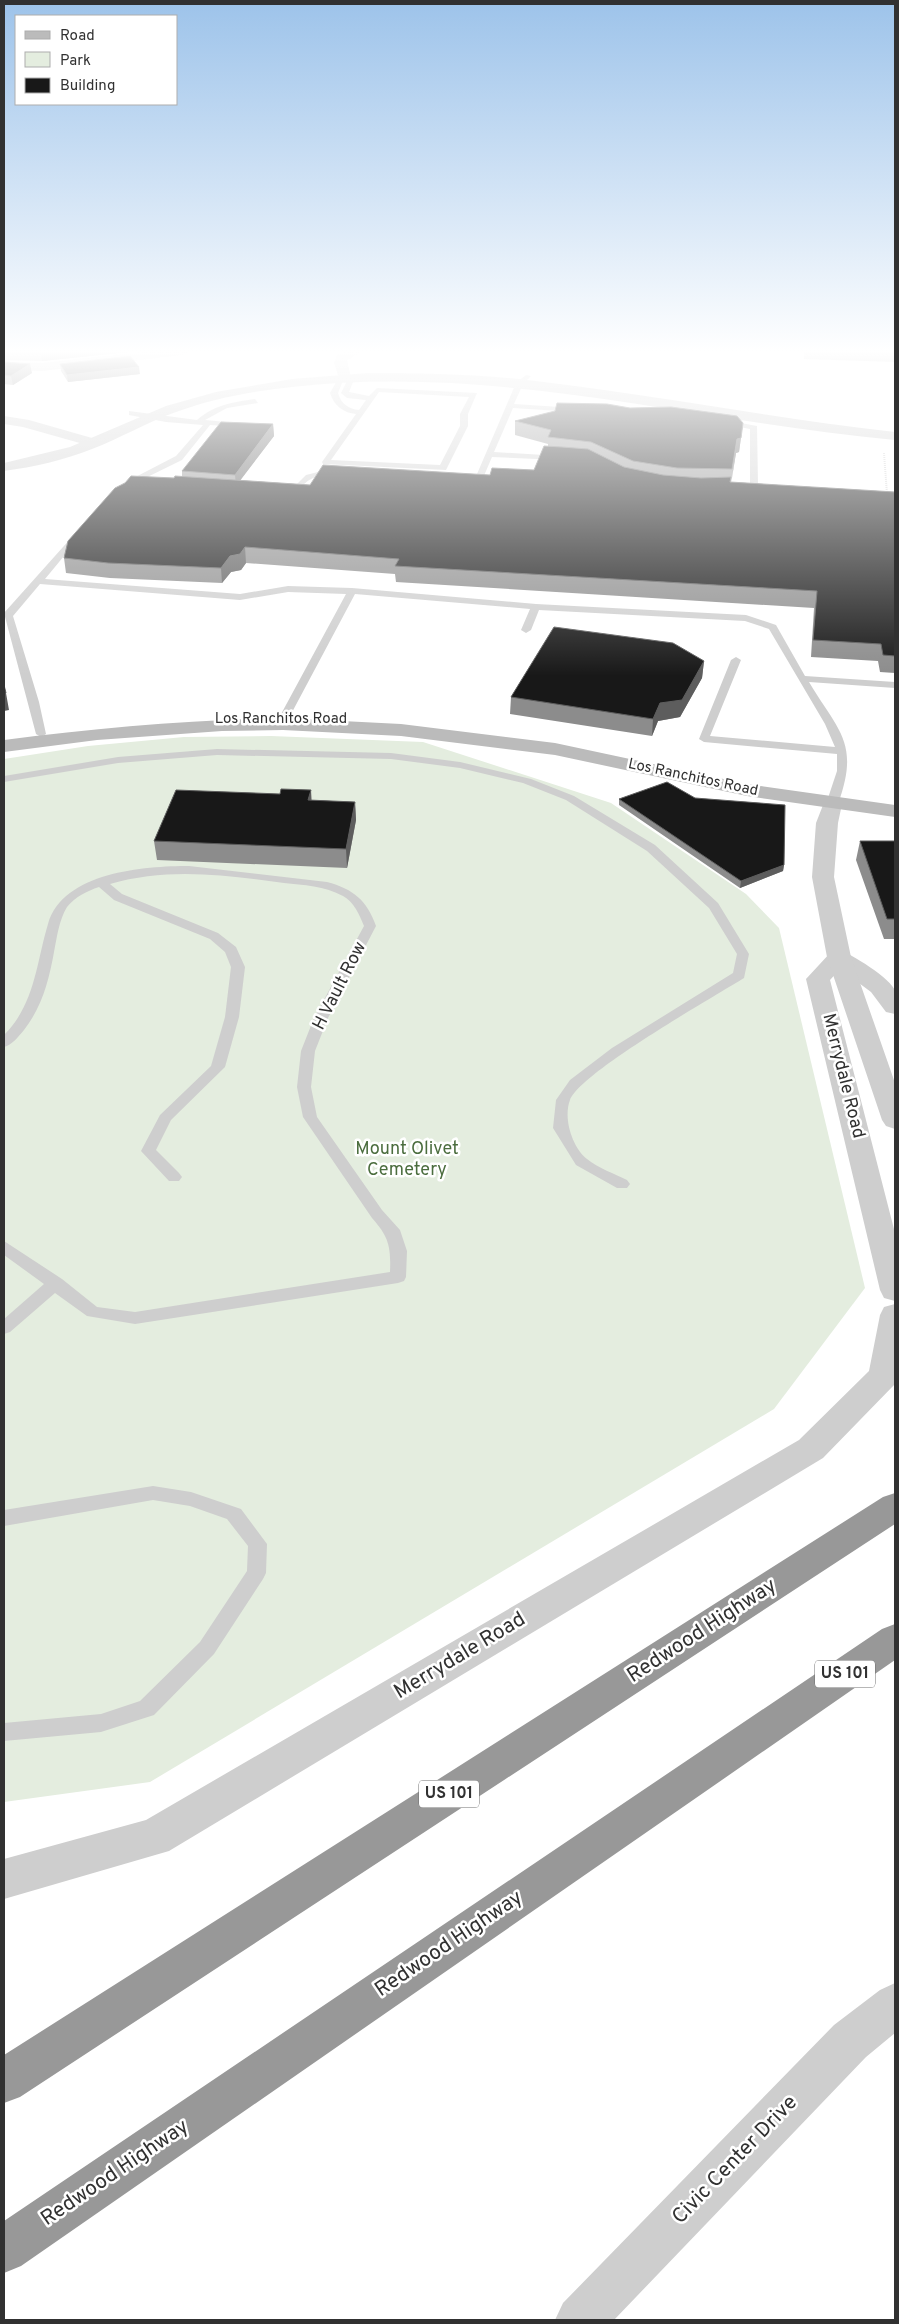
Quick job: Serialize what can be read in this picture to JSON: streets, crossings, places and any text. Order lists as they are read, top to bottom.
{
  "streets": {
    "highway": ["Redwood Highway", "US 101"],
    "main road": ["Los Ranchitos Road"],
    "street": ["Merrydale Road", "Civic Center Drive"],
    "lane": ["H Vault Row"]
  },
  "crossings": [
    ["Los Ranchitos Road", "Merrydale Road"]
  ],
  "parks": ["Mount Olivet Cemetery"],
  "legend": ["Road", "Park", "Building"]
}
